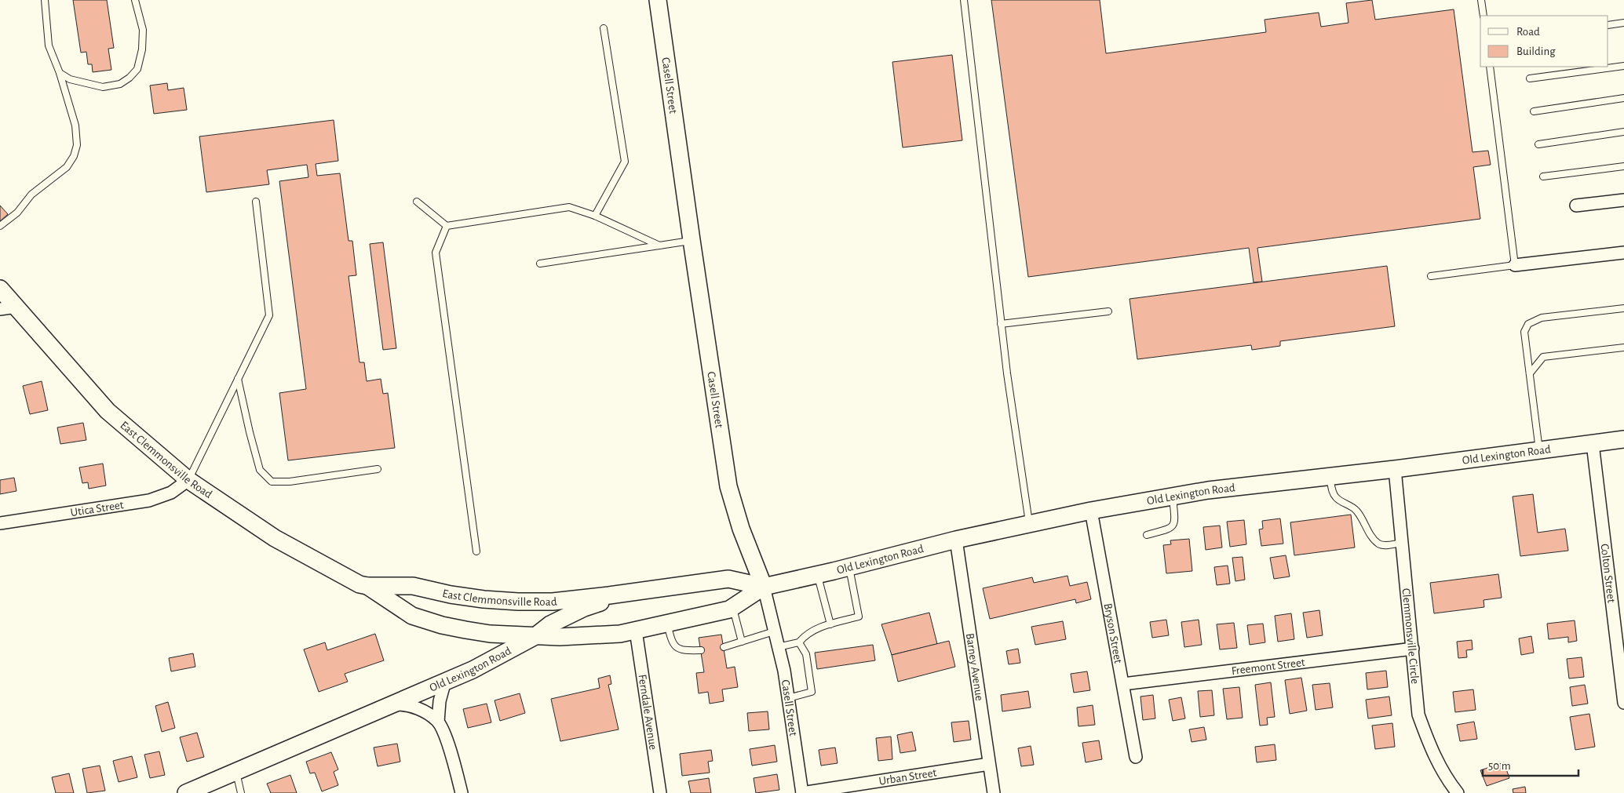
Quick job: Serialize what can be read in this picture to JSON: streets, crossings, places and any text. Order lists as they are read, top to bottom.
{
  "streets": {
    "main road": ["Casell Street", "Old Lexington Road", "East Clemmonsville Road"],
    "street": [
      "Utica Street",
      "Colton Street",
      "Bryson Street",
      "Clemmonsville Circle",
      "Barney Avenue",
      "Freemont Street",
      "Ferndale Avenue",
      "Urban Street"
    ]
  },
  "crossings": [
    ["Casell Street", "Old Lexington Road"],
    ["Casell Street", "Urban Street"],
    ["Old Lexington Road", "East Clemmonsville Road"],
    ["Old Lexington Road", "Colton Street"],
    ["Old Lexington Road", "Bryson Street"],
    ["Old Lexington Road", "Clemmonsville Circle"],
    ["Old Lexington Road", "Barney Avenue"],
    ["Old Lexington Road", "Ferndale Avenue"],
    ["East Clemmonsville Road", "Utica Street"],
    ["Bryson Street", "Freemont Street"],
    ["Clemmonsville Circle", "Freemont Street"],
    ["Barney Avenue", "Urban Street"]
  ],
  "legend": ["Road", "Building"],
  "scale_bar": "50 m"
}
